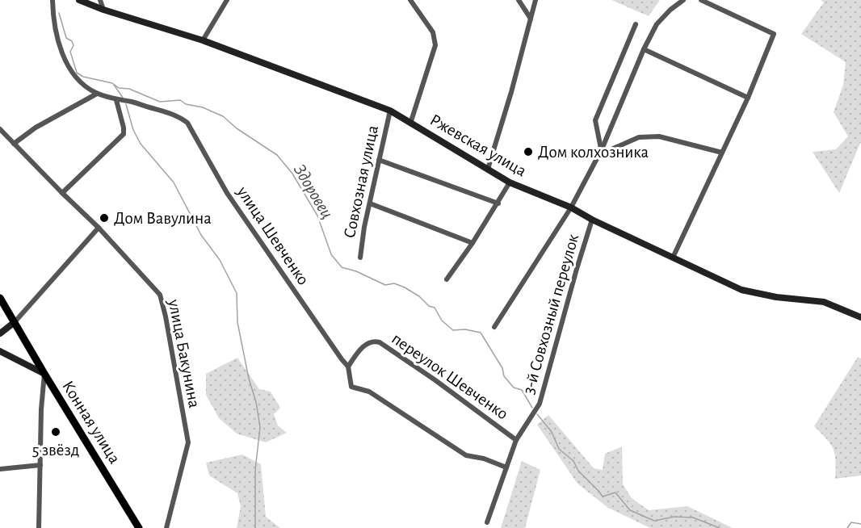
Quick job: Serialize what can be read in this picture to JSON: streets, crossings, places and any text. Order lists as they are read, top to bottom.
{
  "streets": {
    "main road": ["Ржевская улица", "Конная улица"],
    "street": [
      "Совхозная улица",
      "улица Шевченко",
      "3-й Совхозный переулок",
      "улица Бакунина",
      "переулок Шевченко"
    ]
  },
  "crossings": [
    ["Ржевская улица", "Совхозная улица"],
    ["Ржевская улица", "3-й Совхозный переулок"],
    ["улица Шевченко", "3-й Совхозный переулок"],
    ["улица Шевченко", "переулок Шевченко"],
    ["3-й Совхозный переулок", "переулок Шевченко"]
  ],
  "water": ["Здоровец"],
  "places": ["Дом колхозника", "Дом Вавулина", "5 звёзд"]
}
